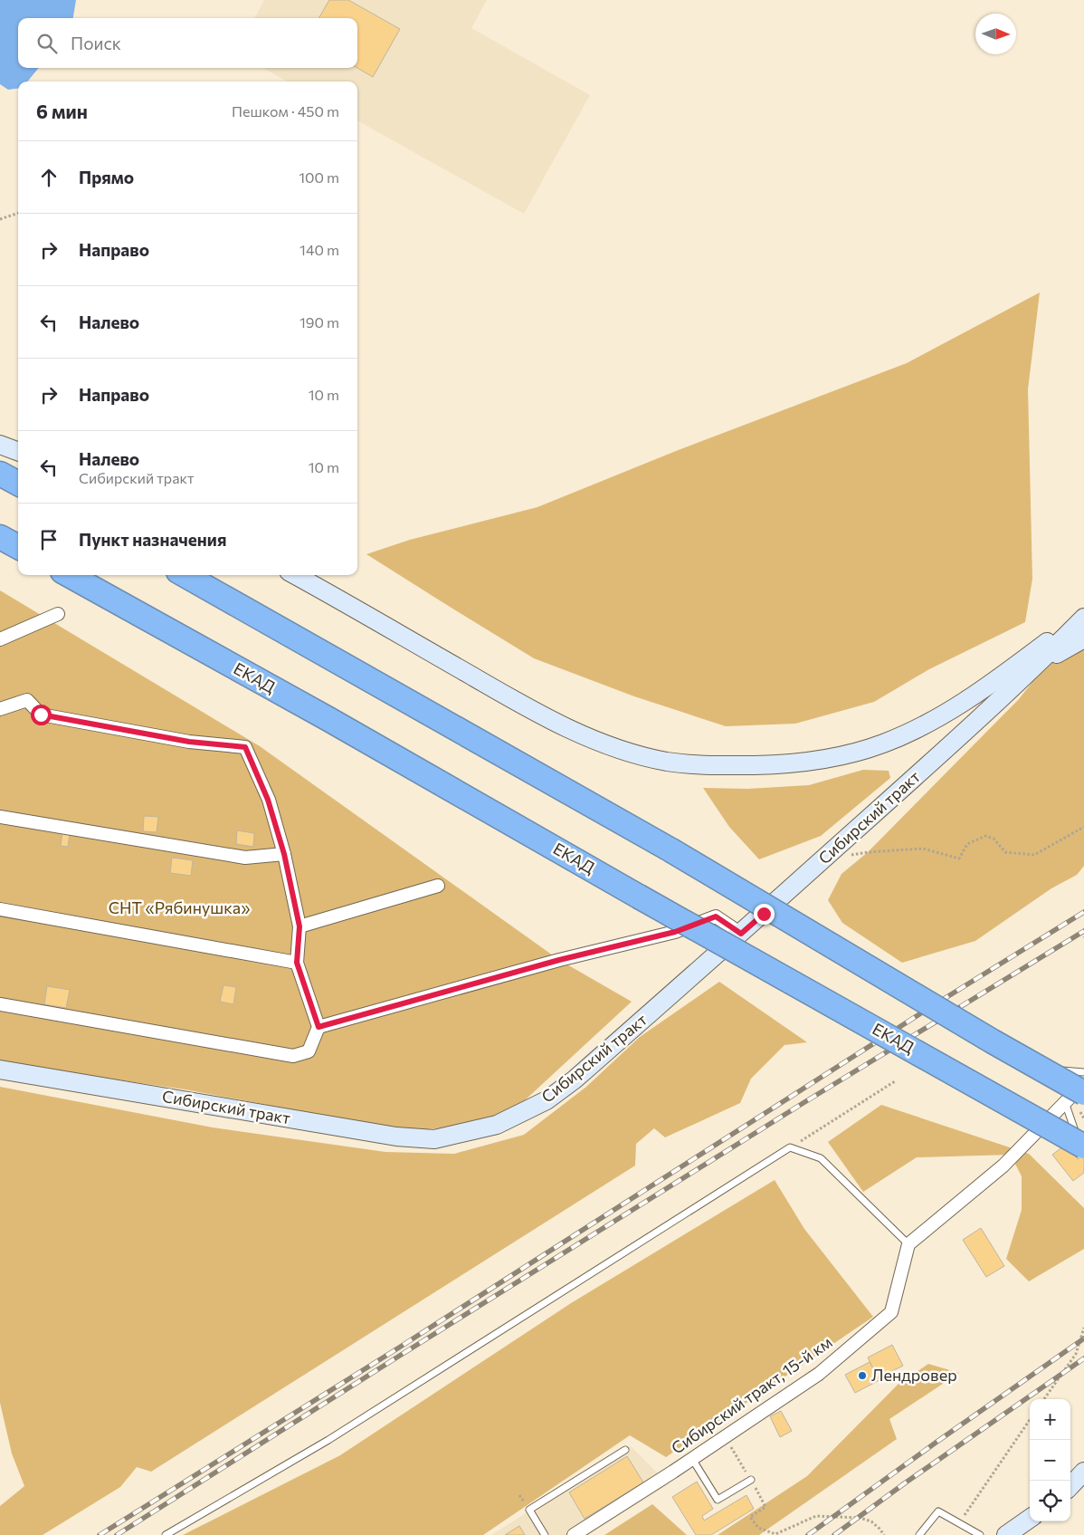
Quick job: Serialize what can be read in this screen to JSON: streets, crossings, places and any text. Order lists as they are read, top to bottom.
{
  "streets": {
    "highway": ["ЕКАД"],
    "main road": ["Сибирский тракт"],
    "street": ["Сибирский тракт, 15-й км"]
  },
  "parks": ["СНТ «Рябинушка»"],
  "places": ["Лендровер"],
  "north": "right",
  "page": {
    "search": "Поиск",
    "heading": ["6 мин", "Пешком · 450 m"],
    "list": [
      ["Прямо", "100 m"],
      ["Направо", "140 m"],
      ["Налево", "190 m"],
      ["Направо", "10 m"],
      ["Налево", "Сибирский тракт", "10 m"],
      "Пункт назначения"
    ],
    "map_buttons": ["+", "−"]
  }
}
